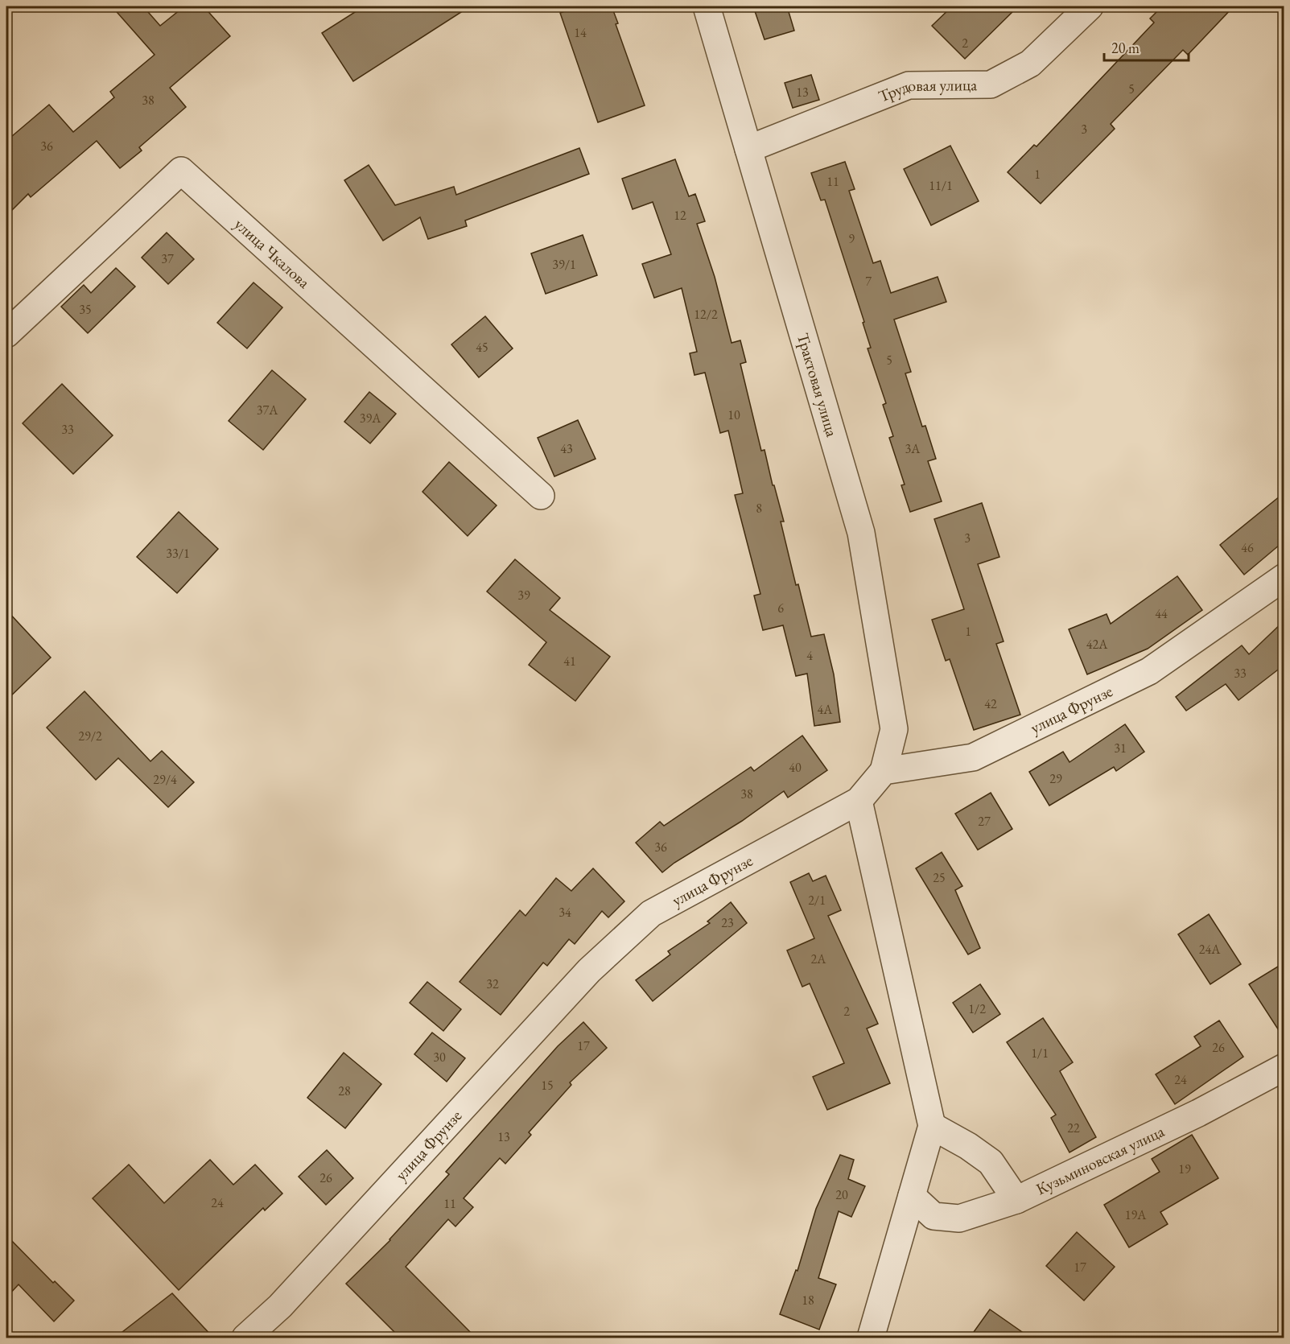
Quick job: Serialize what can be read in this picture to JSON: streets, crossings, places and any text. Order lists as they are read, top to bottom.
{
  "streets": {
    "street": [
      "Трудовая улица",
      "улица Чкалова",
      "Трактовая улица",
      "улица Фрунзе",
      "Кузьминовская улица"
    ]
  },
  "crossings": [
    ["Трудовая улица", "Трактовая улица"],
    ["Трактовая улица", "улица Фрунзе"]
  ],
  "house_numbers": [
    "14",
    "2",
    "5",
    "13",
    "38",
    "3",
    "36",
    "1",
    "11",
    "11/1",
    "12",
    "9",
    "37",
    "39/1",
    "7",
    "35",
    "12/2",
    "45",
    "5",
    "37А",
    "10",
    "39А",
    "33",
    "43",
    "3А",
    "8",
    "3",
    "46",
    "33/1",
    "39",
    "6",
    "44",
    "1",
    "42А",
    "4",
    "41",
    "33",
    "42",
    "4А",
    "29/2",
    "31",
    "40",
    "29",
    "29/4",
    "38",
    "27",
    "36",
    "25",
    "2/1",
    "34",
    "23",
    "24А",
    "2А",
    "32",
    "1/2",
    "2",
    "17",
    "26",
    "1/1",
    "30",
    "24",
    "15",
    "28",
    "22",
    "13",
    "19",
    "26",
    "20",
    "24",
    "11",
    "19А",
    "17",
    "18"
  ],
  "scale_bar": "20 m"
}
